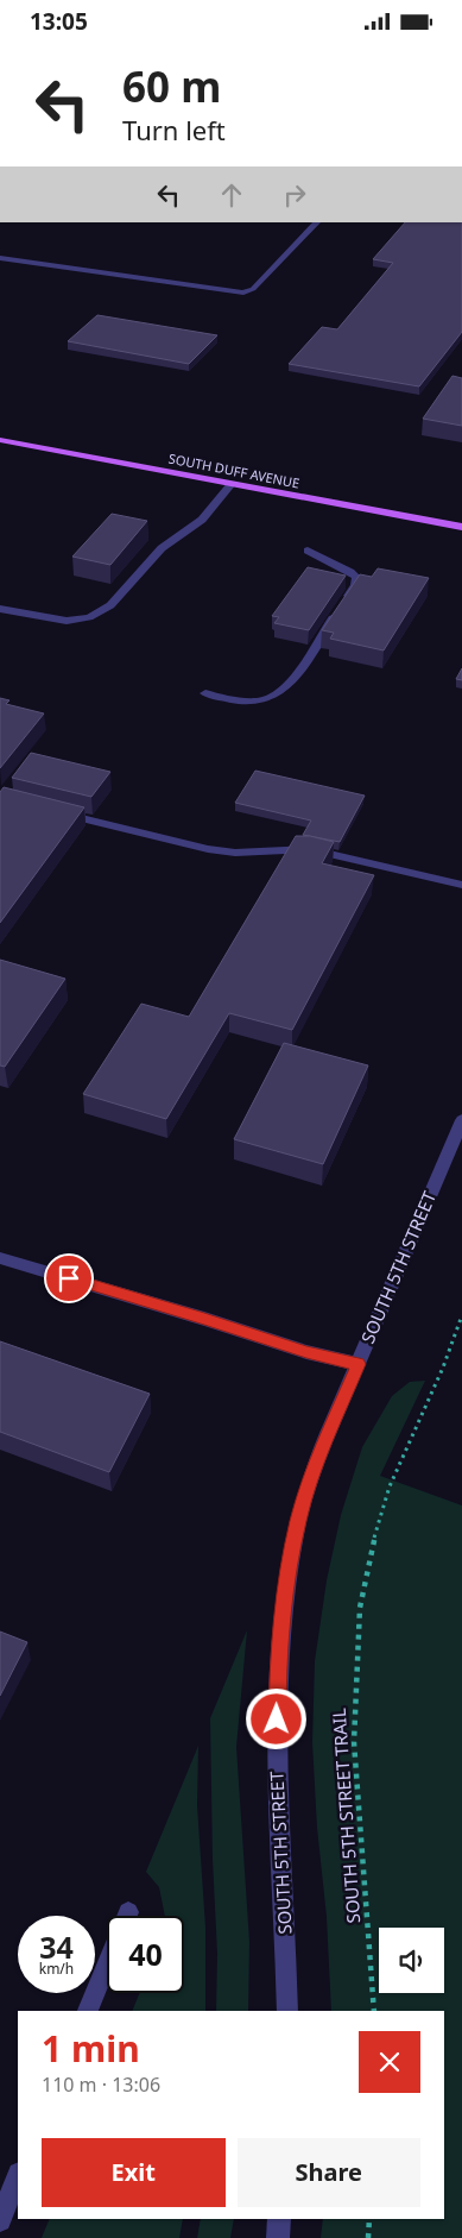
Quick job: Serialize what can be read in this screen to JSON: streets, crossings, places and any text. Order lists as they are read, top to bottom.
{
  "streets": {
    "main road": ["SOUTH DUFF AVENUE"],
    "street": ["SOUTH 5TH STREET"],
    "path": ["SOUTH 5TH STREET TRAIL"]
  },
  "page": {
    "status": "13:05",
    "turn": ["60 m", "Turn left"],
    "speed": "34 km/h",
    "limit": "40",
    "heading": ["1 min", "110 m · 13:06"],
    "buttons": ["Exit", "Share"]
  }
}
